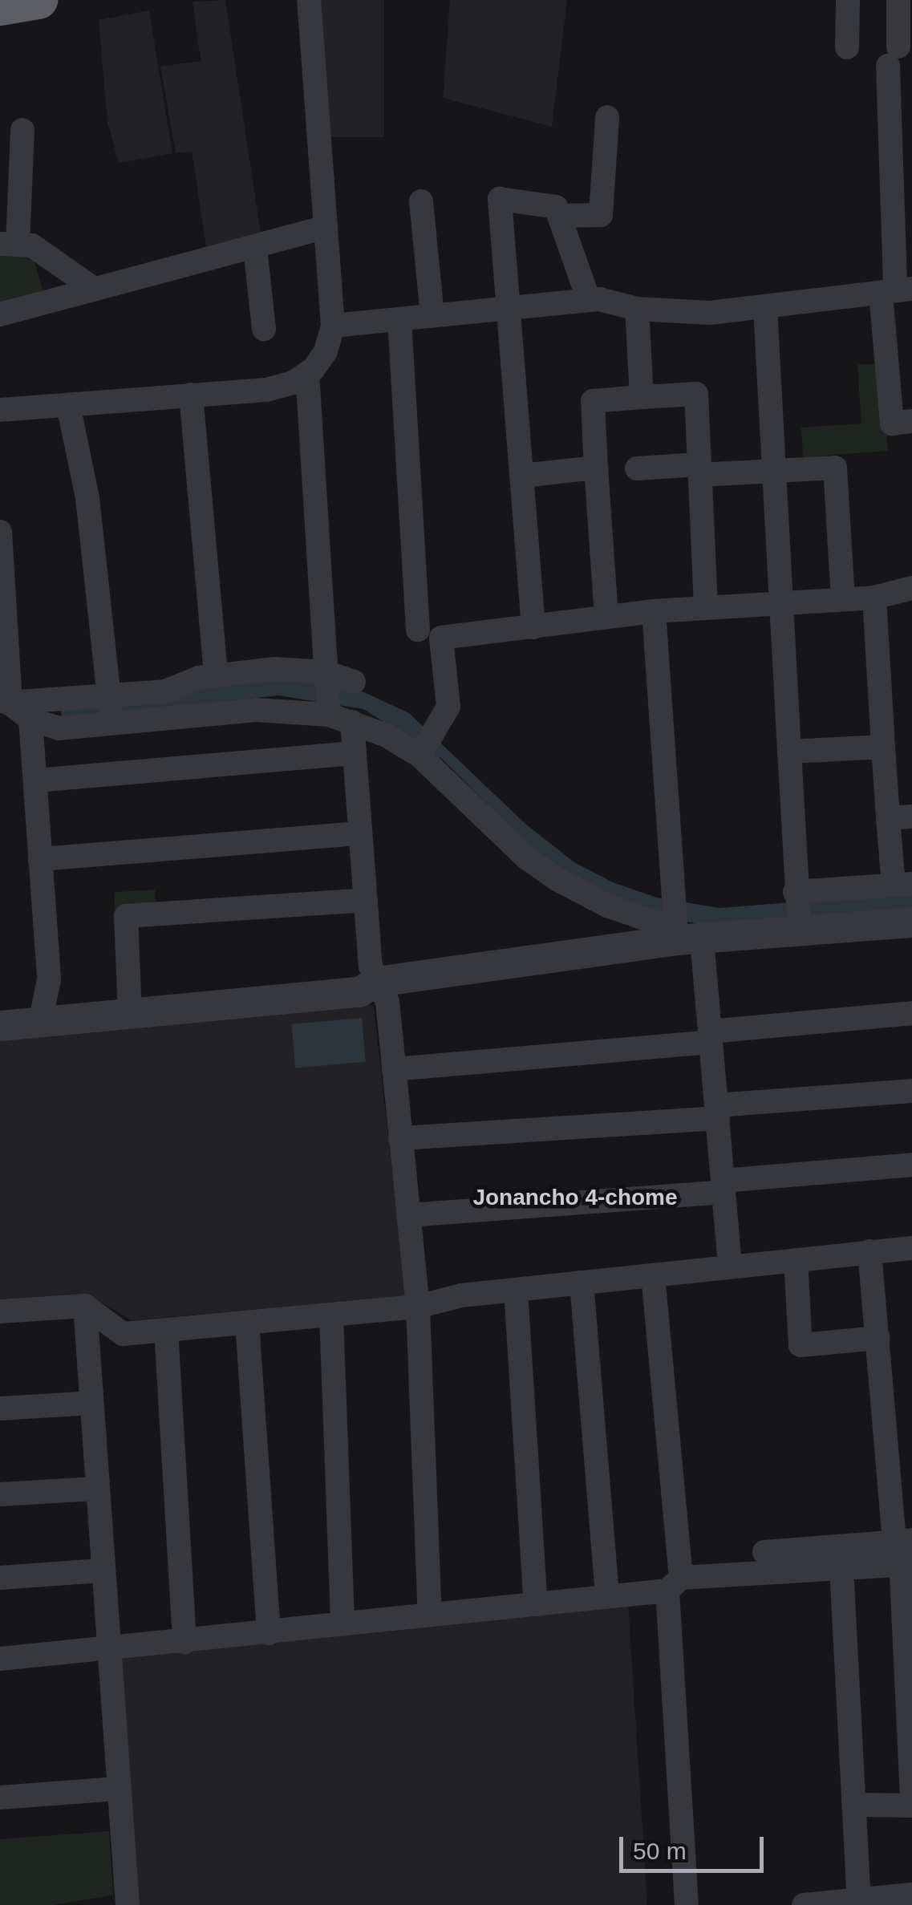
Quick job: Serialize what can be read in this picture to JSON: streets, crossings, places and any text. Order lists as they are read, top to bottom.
{
  "districts": ["Jonancho 4-chome"],
  "scale_bar": "50 m"
}
